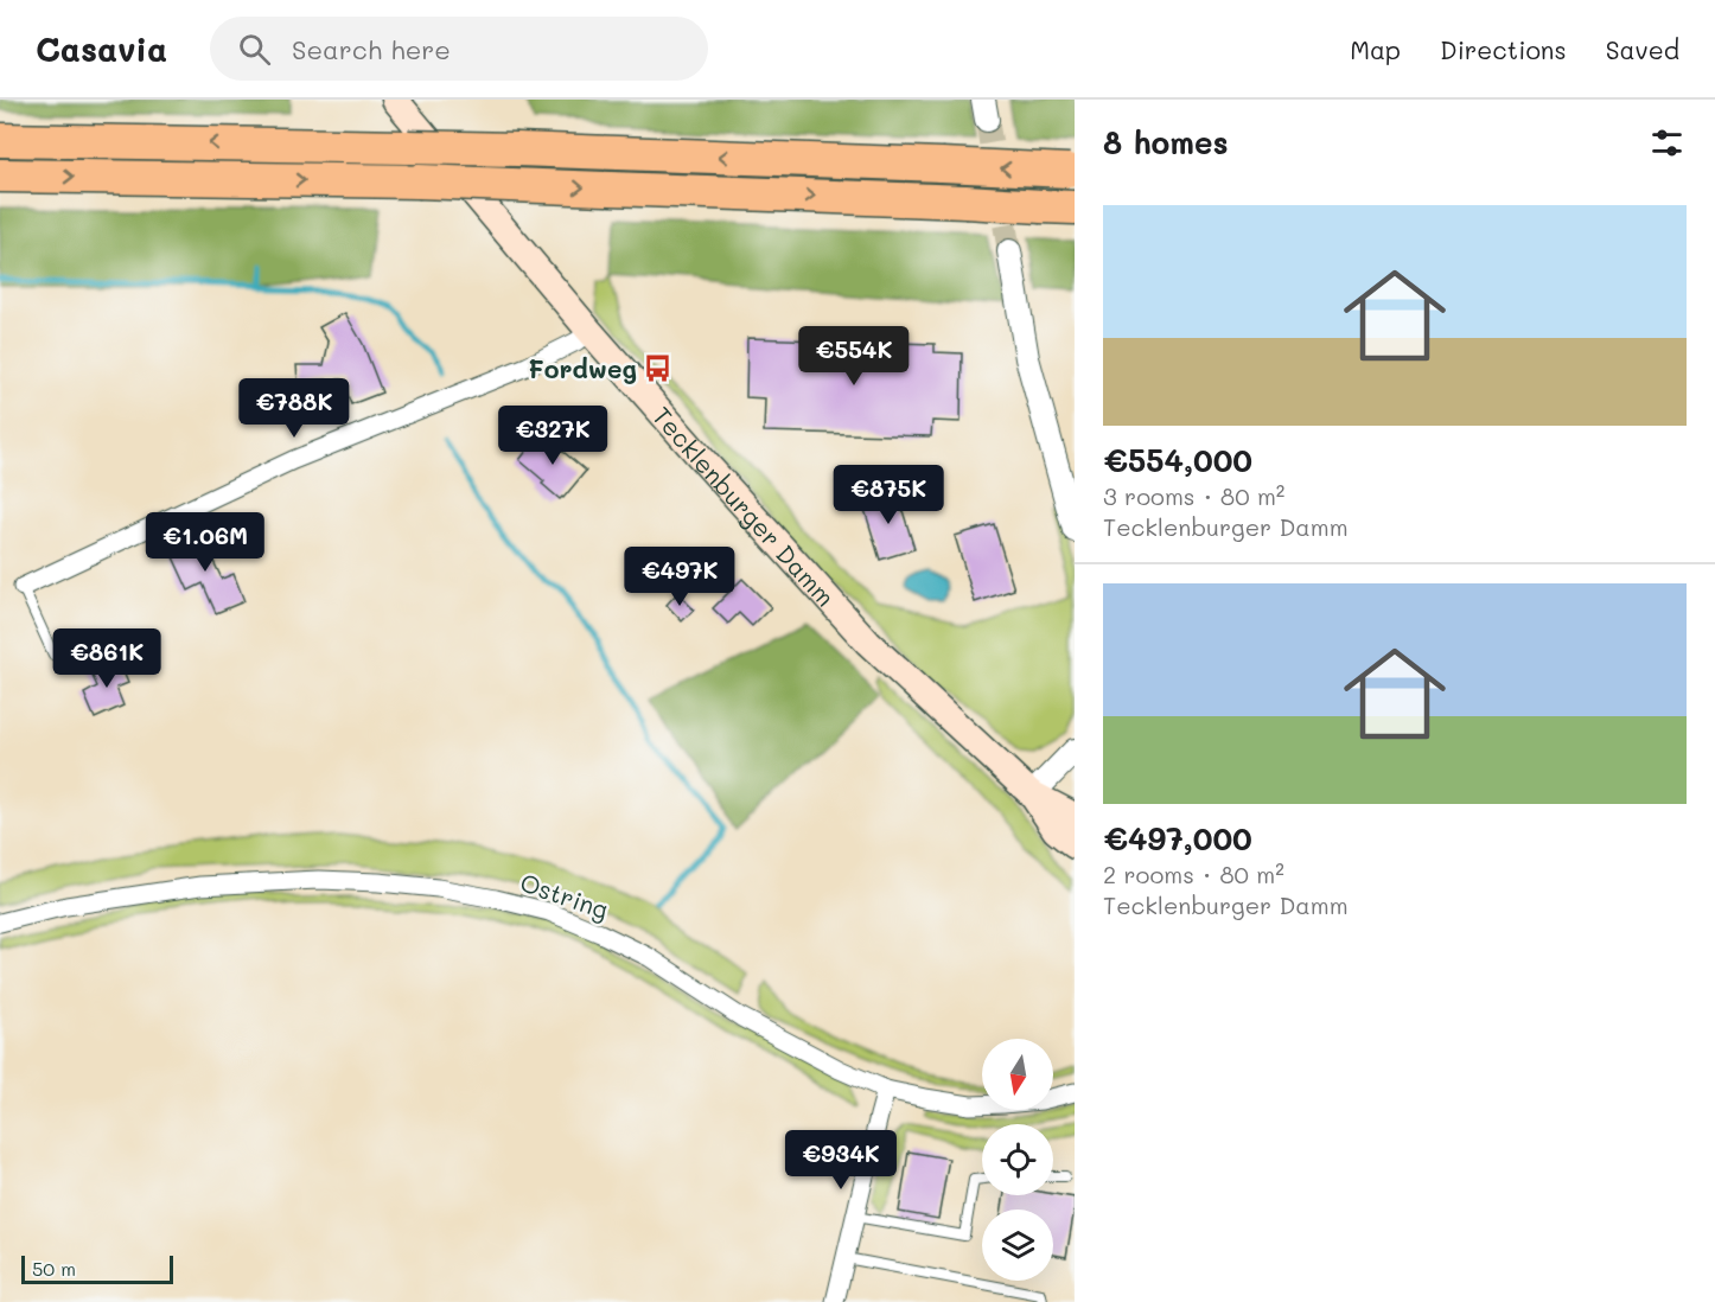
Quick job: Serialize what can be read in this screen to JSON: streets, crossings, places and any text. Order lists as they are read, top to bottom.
{
  "streets": {
    "main road": ["Tecklenburger Damm"],
    "street": ["Ostring"]
  },
  "places": {
    "bus stop": ["Fordweg"]
  },
  "scale_bar": "50 m",
  "north": "bottom",
  "page": {
    "header": "Casavia",
    "search": "Search here",
    "nav": ["Map", "Directions", "Saved"],
    "heading": "8 homes",
    "list": [
      {
        "name": "€554,000",
        "note": "3 rooms · 80 m² · Tecklenburger Damm"
      },
      {
        "name": "€497,000",
        "note": "2 rooms · 80 m² · Tecklenburger Damm"
      }
    ],
    "price": [
      "€554K",
      "€788K",
      "€327K",
      "€875K",
      "€1.06M",
      "€497K",
      "€861K",
      "€934K"
    ],
    "scale": "50 m"
  }
}
